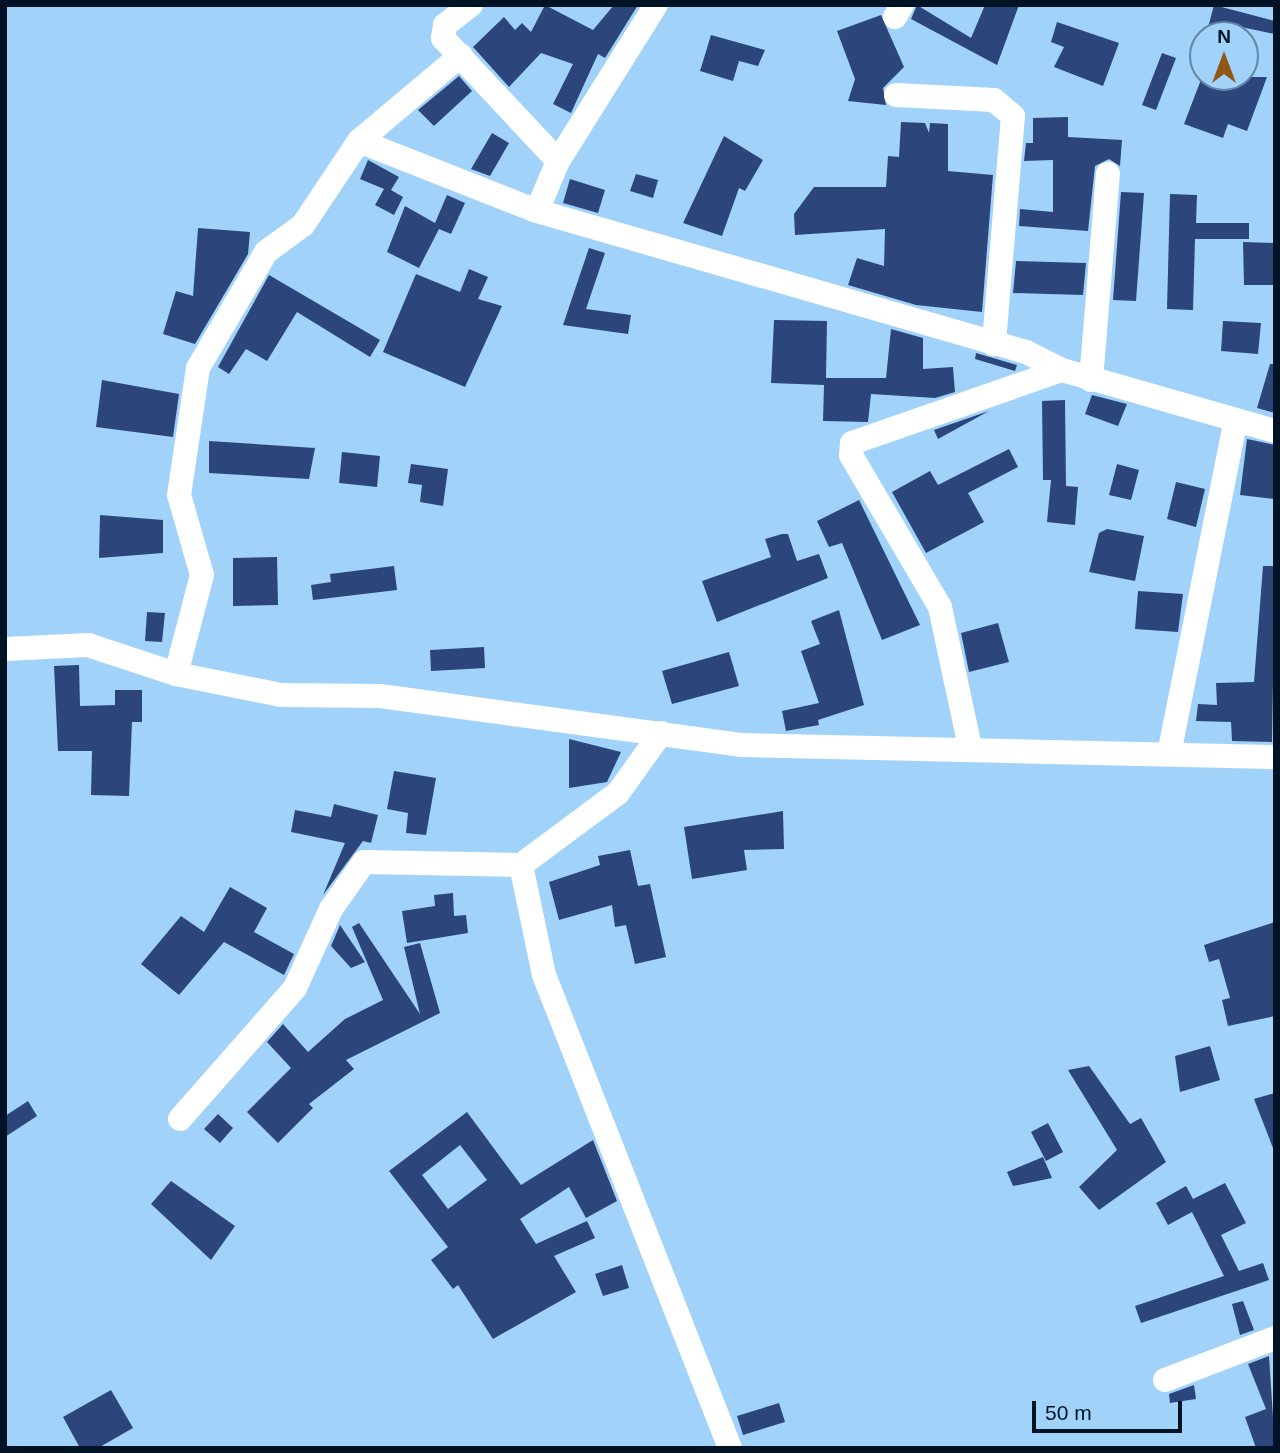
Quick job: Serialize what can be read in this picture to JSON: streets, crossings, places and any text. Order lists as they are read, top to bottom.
{
  "scale_bar": "50 m",
  "north": "top"
}
